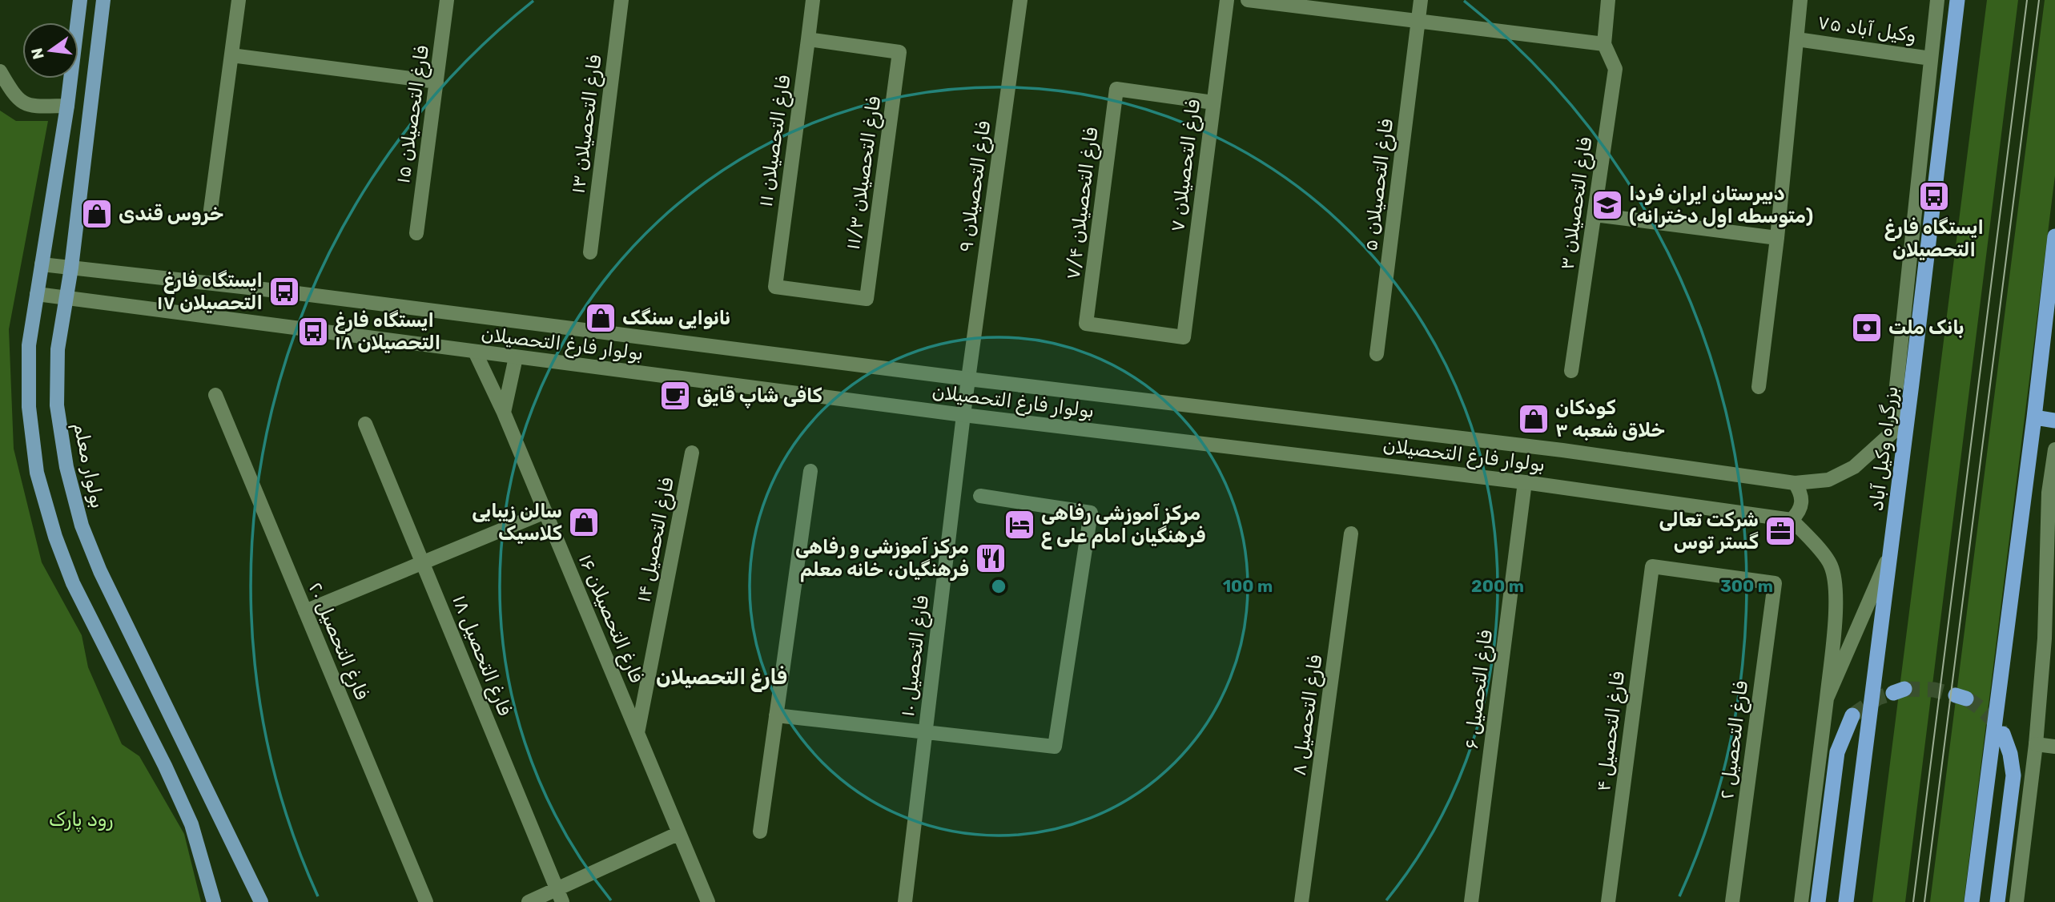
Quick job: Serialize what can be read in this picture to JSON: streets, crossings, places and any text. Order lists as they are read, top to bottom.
{
  "streets": {
    "highway": ["بزرگراه وکیل آباد"],
    "main road": ["بولوار معلم"],
    "street": [
      "وکیل آباد ۷۵",
      "فارغ التحصیلان ۱۵",
      "فارغ التحصیلان ۱۳",
      "فارغ التحصیلان ۱۱",
      "فارغ التحصیلان ۷",
      "فارغ التحصیلان ۱۱/۳",
      "فارغ التحصیلان ۵",
      "فارغ التحصیلان ۹",
      "فارغ التحصیلان ۷/۴",
      "فارغ التحصیلان ۳",
      "بولوار فارغ التحصیلان",
      "فارغ التحصیل ۱۴",
      "فارغ التحصیلان ۱۶",
      "فارغ التحصیل ۲۰",
      "فارغ التحصیل ۱۸",
      "فارغ التحصیل ۱۰",
      "فارغ التحصیل ۶",
      "فارغ التحصیل ۸",
      "فارغ التحصیل ۴",
      "فارغ التحصیل ۲"
    ]
  },
  "crossings": [
    ["وکیل آباد ۷۵", "بولوار فارغ التحصیلان"],
    ["فارغ التحصیلان ۱۱", "فارغ التحصیلان ۱۱/۳"],
    ["فارغ التحصیلان ۷", "فارغ التحصیلان ۷/۴"],
    ["فارغ التحصیلان ۹", "بولوار فارغ التحصیلان"],
    ["فارغ التحصیلان ۹", "فارغ التحصیل ۱۰"],
    ["بولوار فارغ التحصیلان", "بزرگراه وکیل آباد"],
    ["بولوار فارغ التحصیلان", "بولوار معلم"],
    ["بولوار فارغ التحصیلان", "فارغ التحصیلان ۱۶"],
    ["بولوار فارغ التحصیلان", "فارغ التحصیل ۱۰"],
    ["بولوار فارغ التحصیلان", "فارغ التحصیل ۶"],
    ["فارغ التحصیل ۱۴", "فارغ التحصیلان ۱۶"],
    ["فارغ التحصیل ۴", "فارغ التحصیل ۲"]
  ],
  "districts": ["فارغ التحصیلان"],
  "parks": ["رود پارک"],
  "places": {
    "bus stop": ["ایستگاه فارغ التحصیلان", "ایستگاه فارغ التحصیلان ۱۷", "ایستگاه فارغ التحصیلان ۱۸"],
    "school or university": ["دبیرستان ایران فردا (متوسطه اول دخترانه)"],
    "shop": [
      "خروس قندی",
      "نانوایی سنگک",
      "کودکان خلاق شعبه ۳",
      "سالن زیبایی کلاسیک"
    ],
    "bank": ["بانک ملت"],
    "cafe": ["کافی شاپ قایق"],
    "hotel": ["مرکز آموزشی رفاهی فرهنگیان امام علی ع"],
    "office": ["شرکت تعالی گستر توس"],
    "restaurant": ["مرکز آموزشی و رفاهی فرهنگیان، خانه معلم"]
  },
  "north": "left",
  "rings": ["100 m", "200 m", "300 m"]
}
